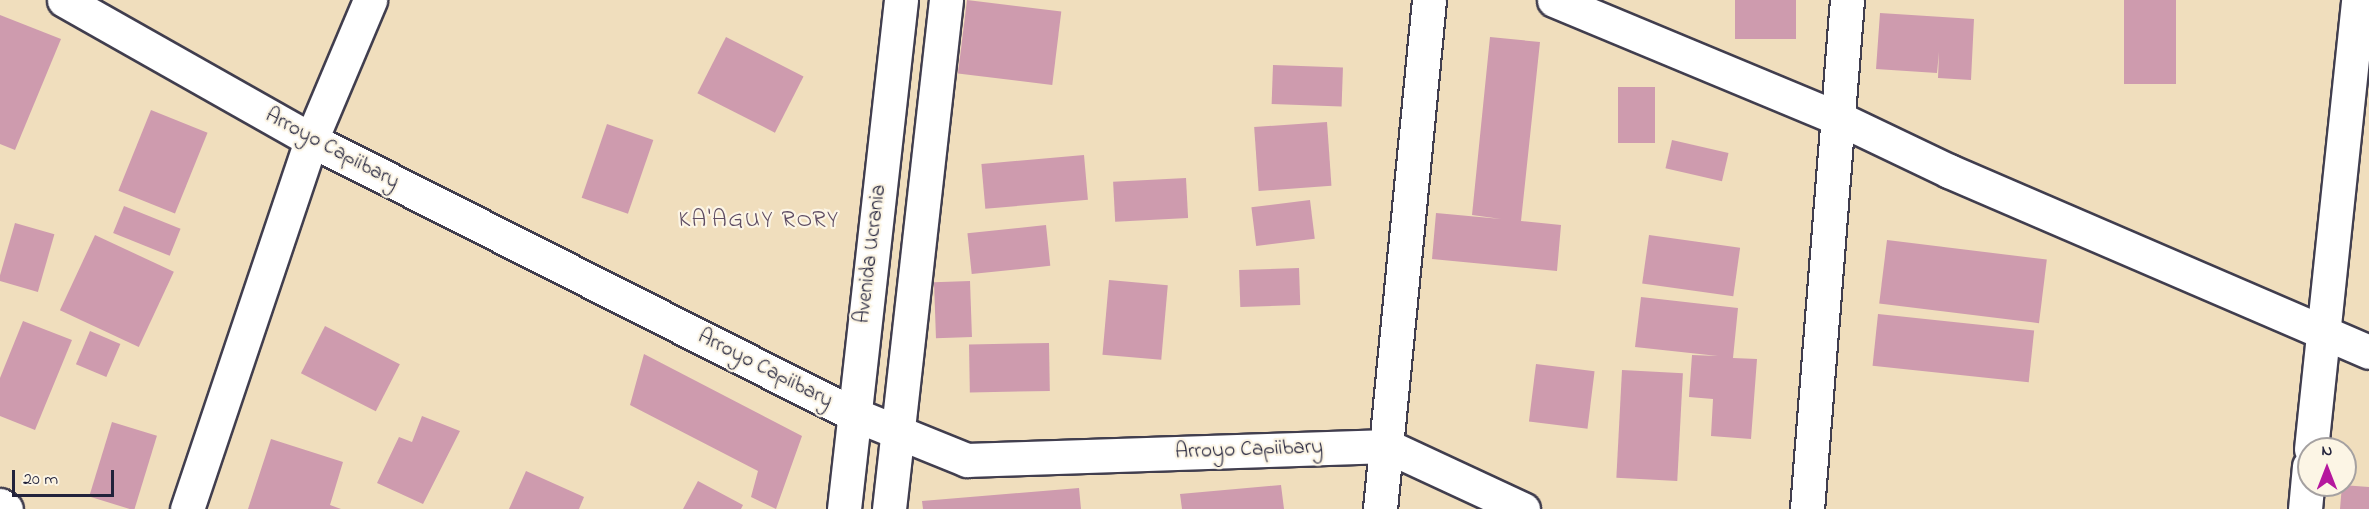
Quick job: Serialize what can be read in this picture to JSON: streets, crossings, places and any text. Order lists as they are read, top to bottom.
{
  "streets": {
    "street": ["Arroyo Capiibary", "Avenida Ucrania"]
  },
  "crossings": [
    ["Arroyo Capiibary", "Avenida Ucrania"]
  ],
  "districts": ["KA'AGUY RORY"],
  "scale_bar": "20 m",
  "north": "top"
}
